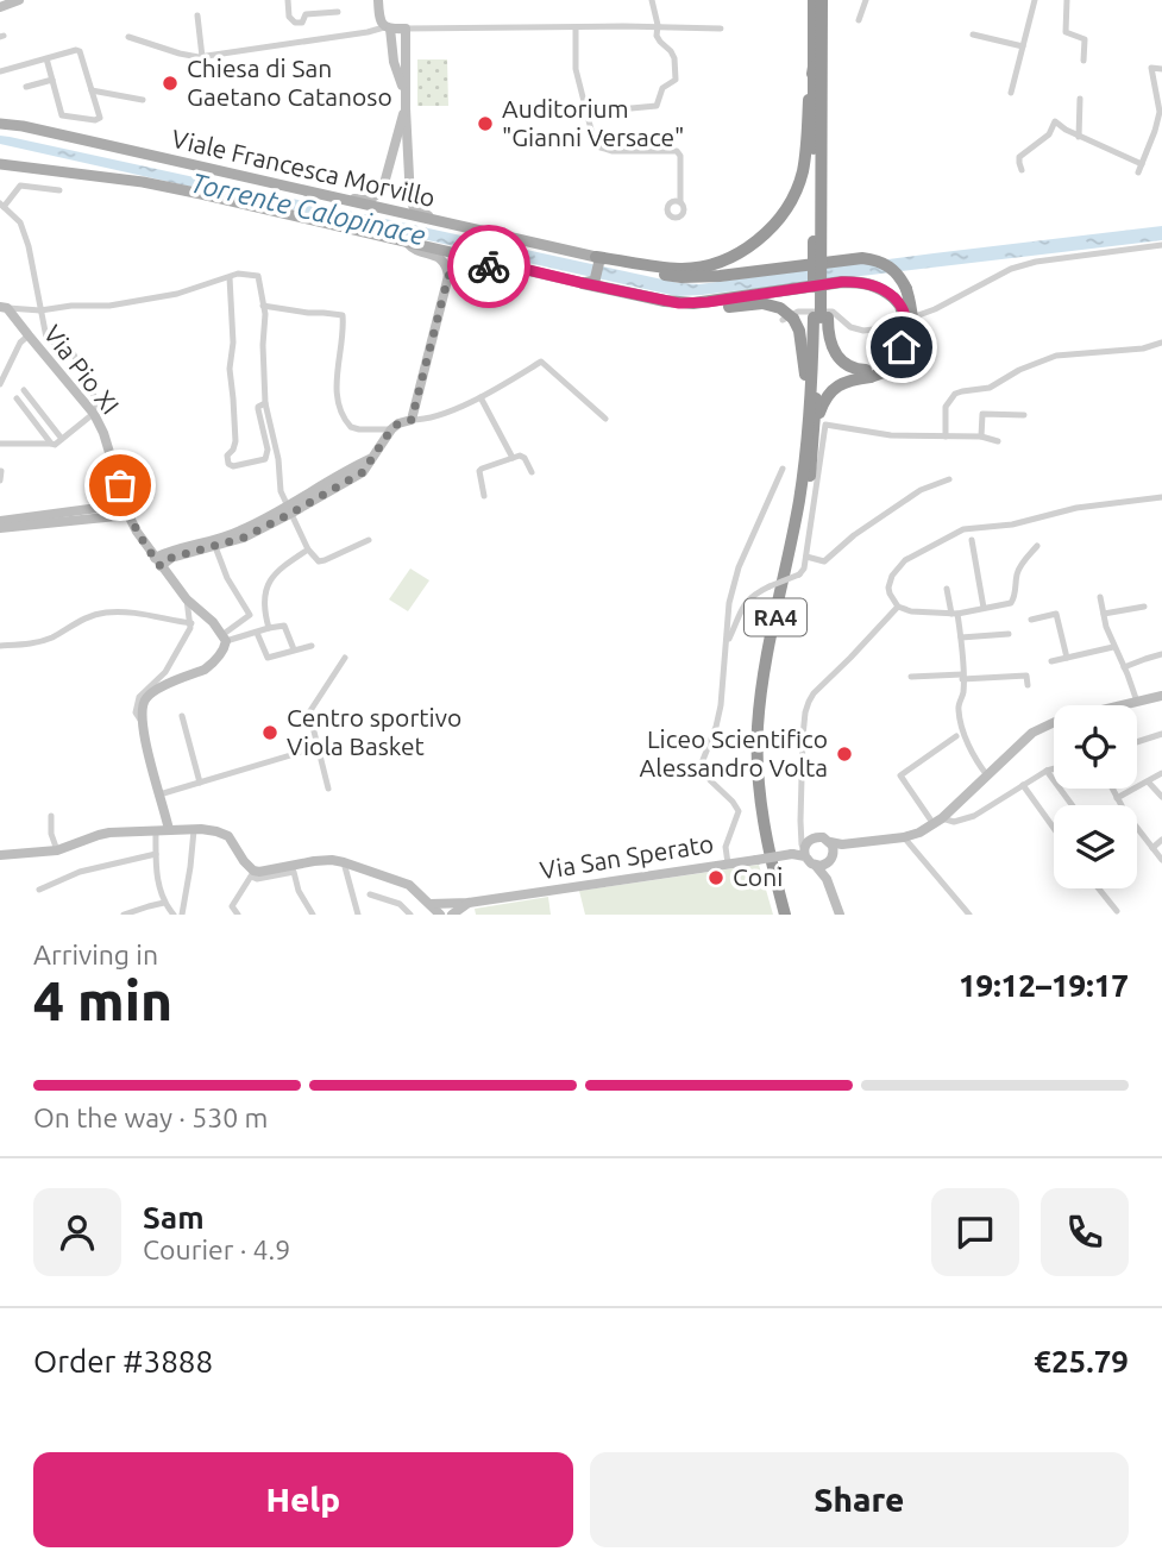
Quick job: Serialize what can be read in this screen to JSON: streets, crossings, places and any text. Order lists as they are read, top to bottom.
{
  "streets": {
    "highway": ["RA4"],
    "main road": ["Viale Francesca Morvillo"],
    "street": ["Via Pio XI", "Via San Sperato"]
  },
  "water": ["Torrente Calopinace"],
  "places": [
    "Chiesa di San Gaetano Catanoso",
    "Auditorium \"Gianni Versace\"",
    "Centro sportivo Viola Basket",
    "Liceo Scientifico Alessandro Volta",
    "Coni"
  ],
  "page": {
    "heading": ["4 min", "Arriving in", "19:12–19:17"],
    "panel": [
      "Sam",
      "Courier · 4.9",
      "Order #3888",
      "€25.79"
    ],
    "bar": "On the way · 530 m",
    "buttons": ["Help", "Share"]
  }
}
